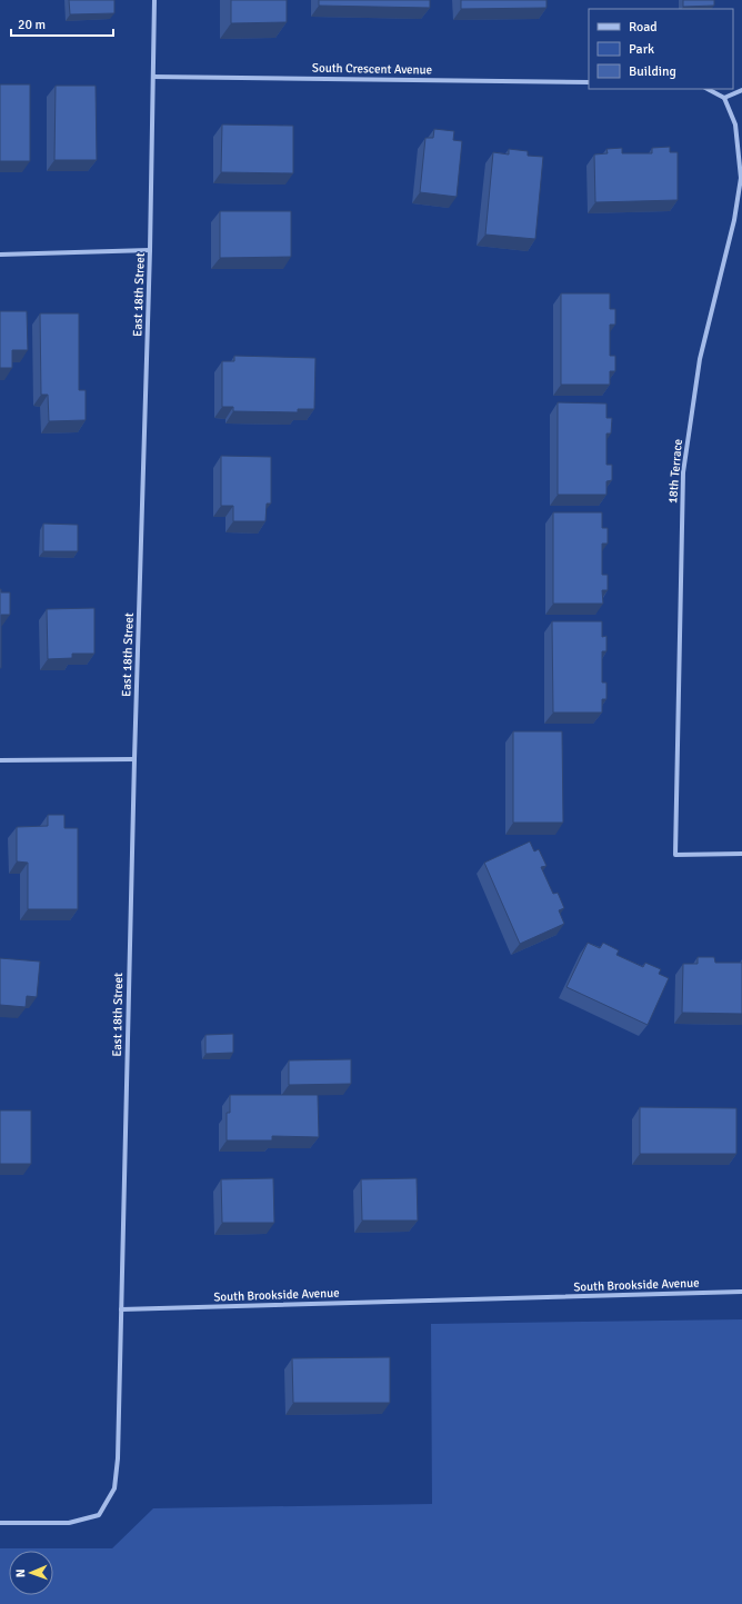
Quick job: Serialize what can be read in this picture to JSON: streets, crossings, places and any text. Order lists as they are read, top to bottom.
{
  "streets": {
    "street": [
      "South Crescent Avenue",
      "East 18th Street",
      "18th Terrace",
      "South Brookside Avenue"
    ]
  },
  "crossings": [
    ["South Crescent Avenue", "East 18th Street"],
    ["East 18th Street", "South Brookside Avenue"]
  ],
  "legend": ["Road", "Park", "Building"],
  "scale_bar": "20 m",
  "north": "left"
}
